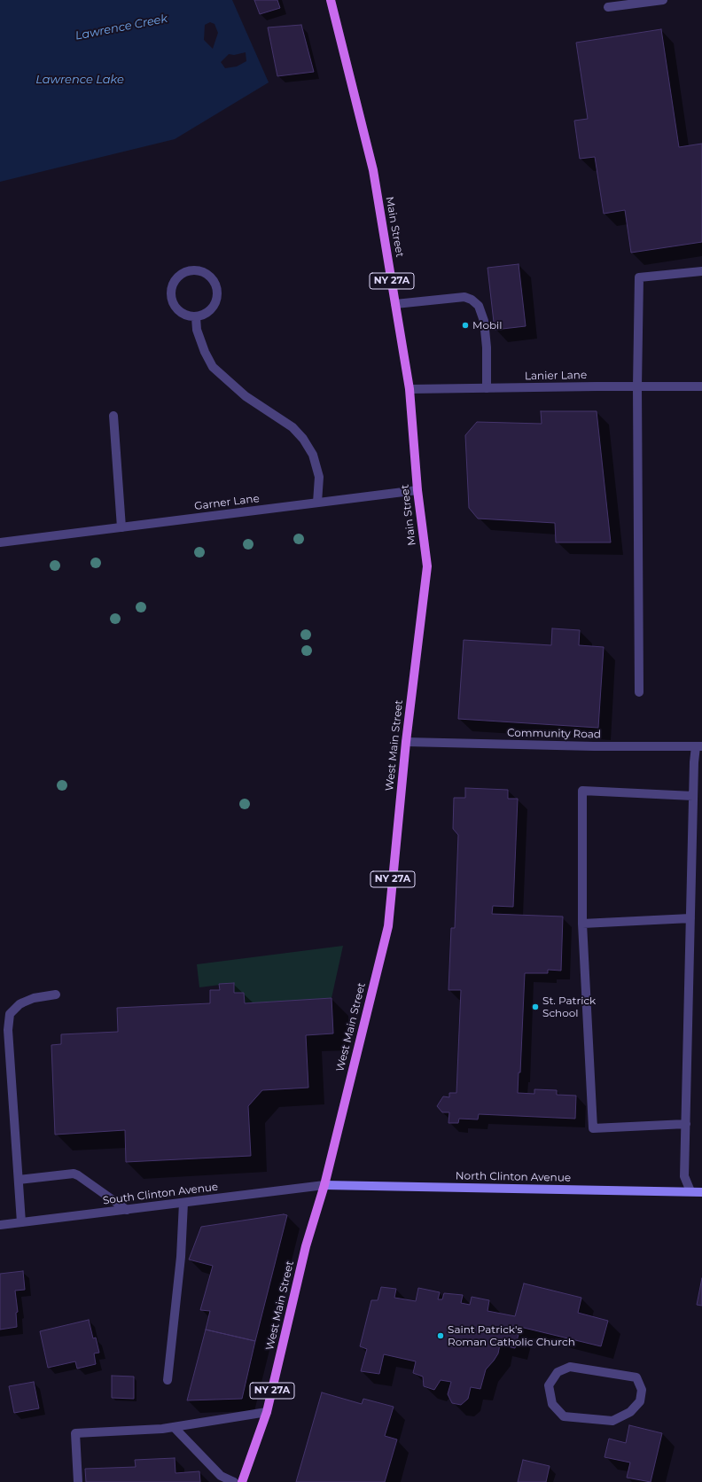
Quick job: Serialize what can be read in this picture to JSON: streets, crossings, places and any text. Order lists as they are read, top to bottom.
{
  "streets": {
    "main road": [
      "Main Street",
      "NY 27A",
      "West Main Street",
      "North Clinton Avenue"
    ],
    "street": [
      "Lanier Lane",
      "Garner Lane",
      "Community Road",
      "South Clinton Avenue"
    ]
  },
  "crossings": [
    ["Main Street", "Lanier Lane"],
    ["Main Street", "Garner Lane"],
    ["Main Street", "West Main Street"],
    ["Community Road", "West Main Street"],
    ["West Main Street", "North Clinton Avenue"],
    ["West Main Street", "South Clinton Avenue"],
    ["North Clinton Avenue", "South Clinton Avenue"]
  ],
  "water": ["Lawrence Creek", "Lawrence Lake"],
  "places": ["Mobil", "St. Patrick School", "Saint Patrick's Roman Catholic Church"]
}
